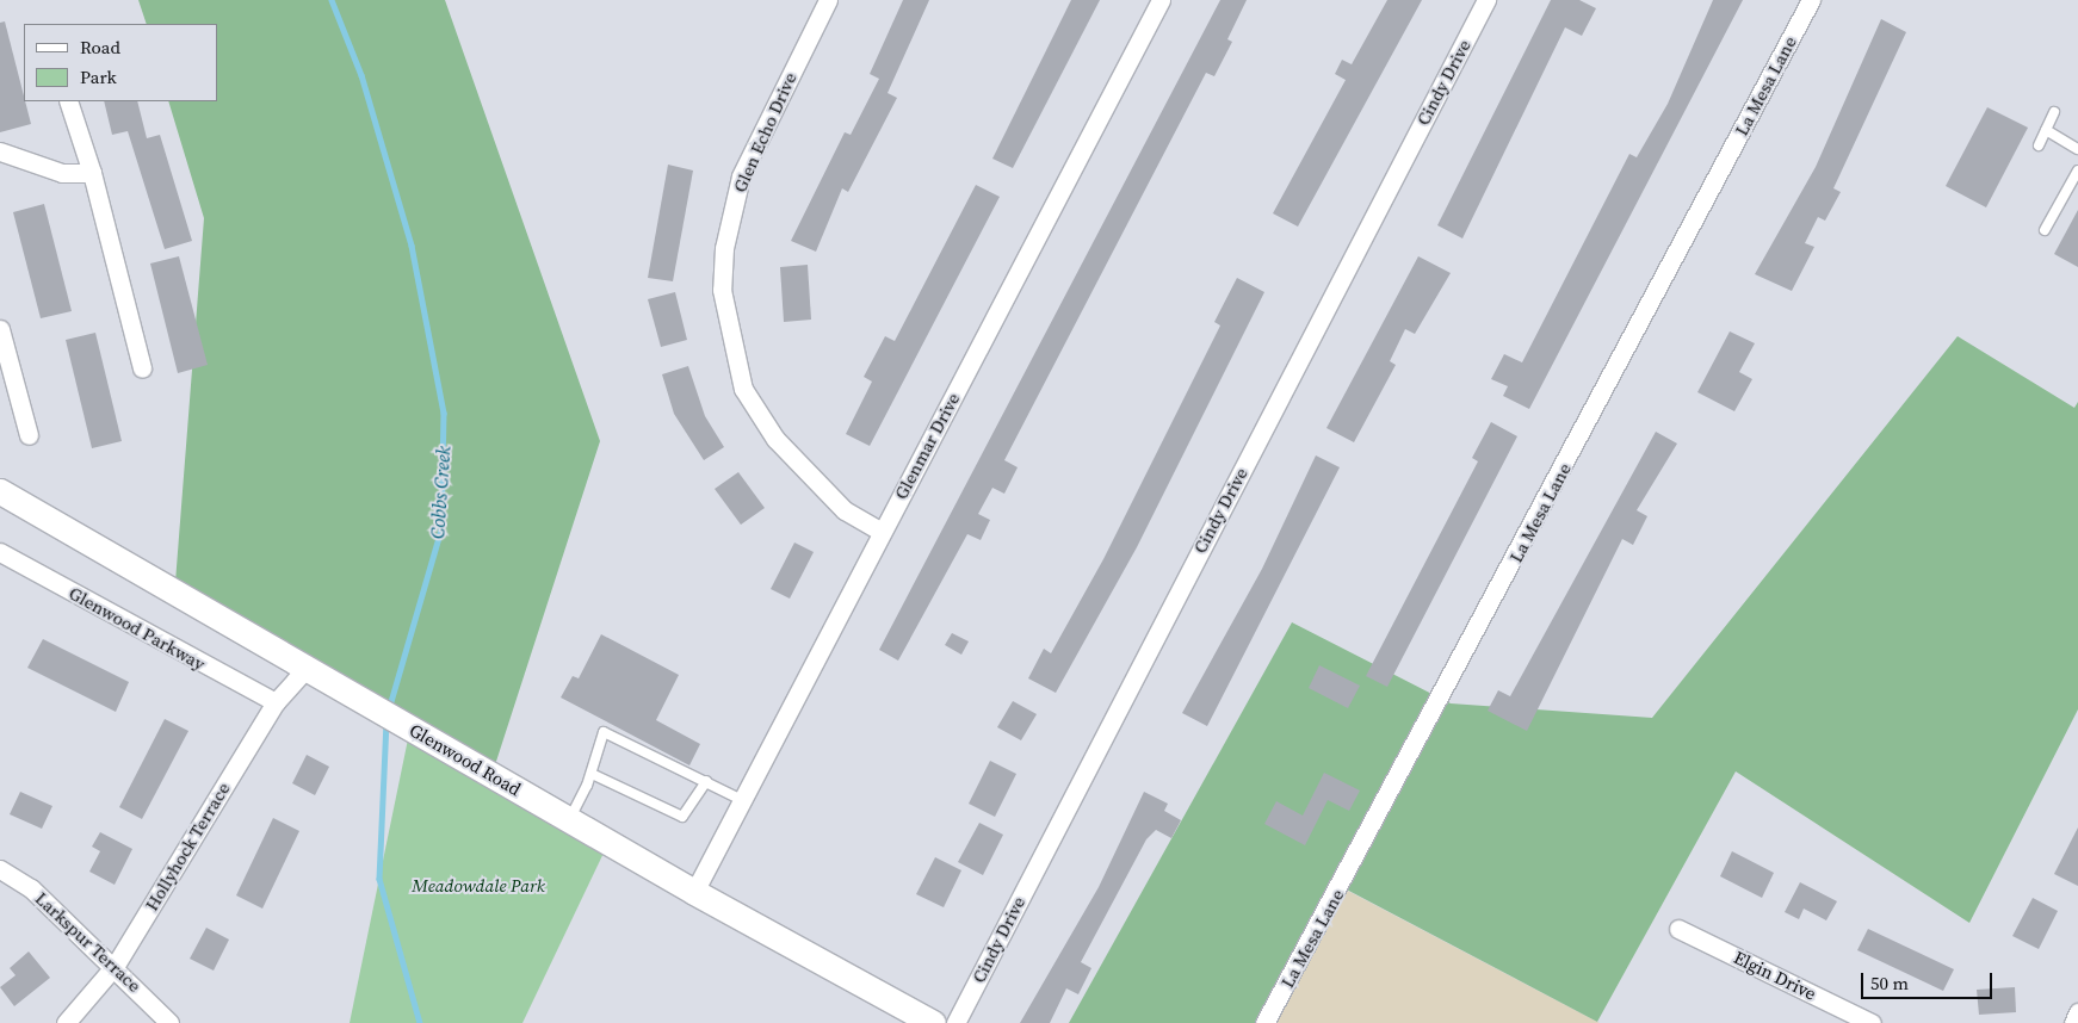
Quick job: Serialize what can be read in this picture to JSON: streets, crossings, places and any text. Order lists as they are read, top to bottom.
{
  "streets": {
    "main road": ["Glenwood Road"],
    "street": [
      "Cindy Drive",
      "La Mesa Lane",
      "Glen Echo Drive",
      "Glenmar Drive",
      "Glenwood Parkway",
      "Hollyhock Terrace",
      "Larkspur Terrace",
      "Elgin Drive"
    ]
  },
  "crossings": [
    ["Glen Echo Drive", "Glenmar Drive"],
    ["Glenmar Drive", "Glenwood Road"],
    ["Glenwood Parkway", "Hollyhock Terrace"],
    ["Glenwood Road", "Hollyhock Terrace"],
    ["Hollyhock Terrace", "Larkspur Terrace"]
  ],
  "water": ["Cobbs Creek"],
  "parks": ["Meadowdale Park"],
  "legend": ["Road", "Park"],
  "scale_bar": "50 m"
}
